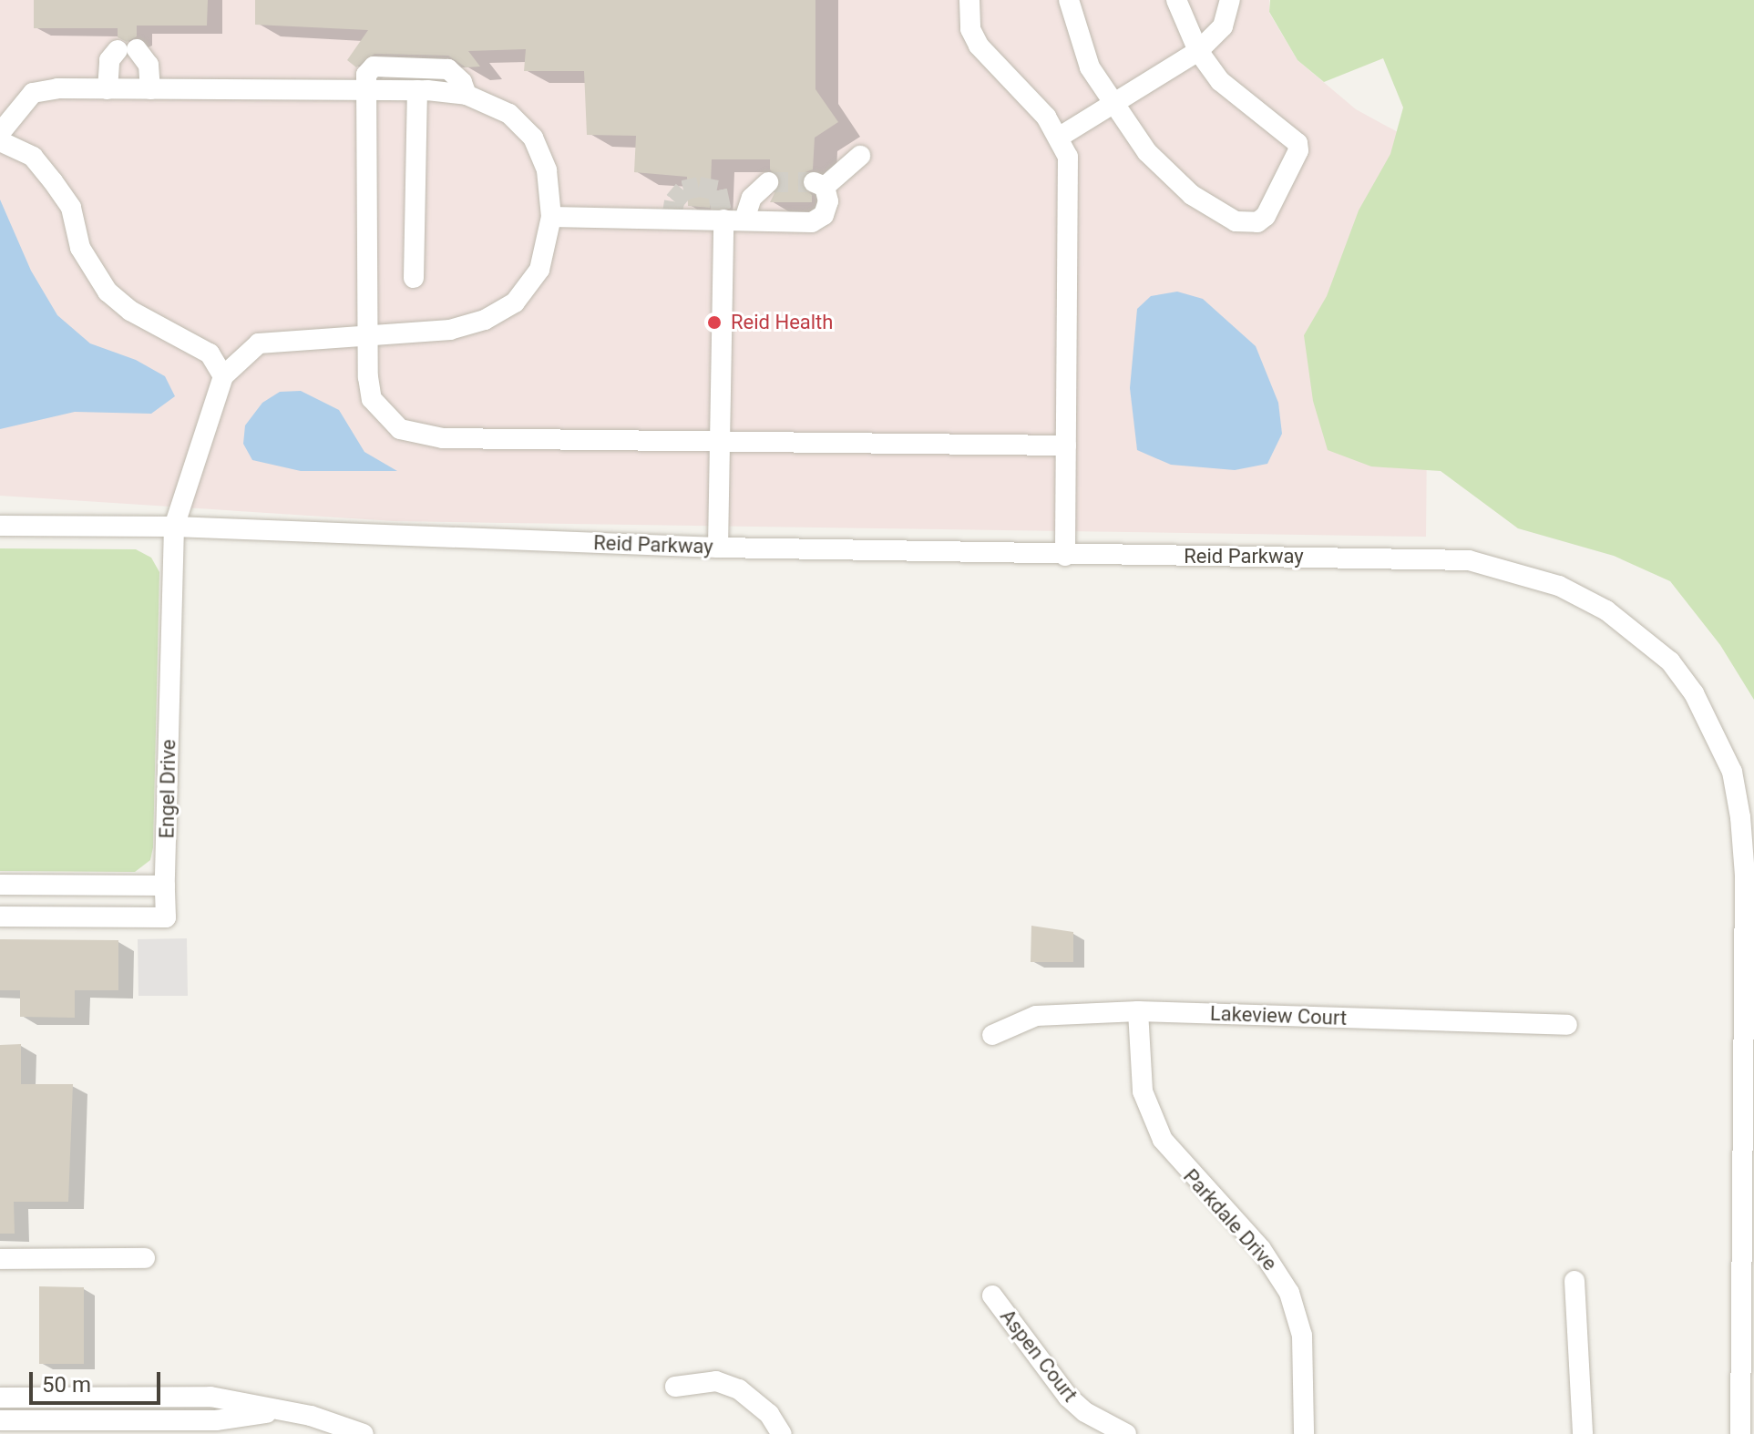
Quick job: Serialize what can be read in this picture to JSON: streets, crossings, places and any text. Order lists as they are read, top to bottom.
{
  "streets": {
    "street": [
      "Reid Parkway",
      "Engel Drive",
      "Lakeview Court",
      "Parkdale Drive",
      "Aspen Court"
    ]
  },
  "crossings": [
    ["Reid Parkway", "Engel Drive"],
    ["Lakeview Court", "Parkdale Drive"]
  ],
  "places": ["Reid Health"],
  "scale_bar": "50 m"
}
